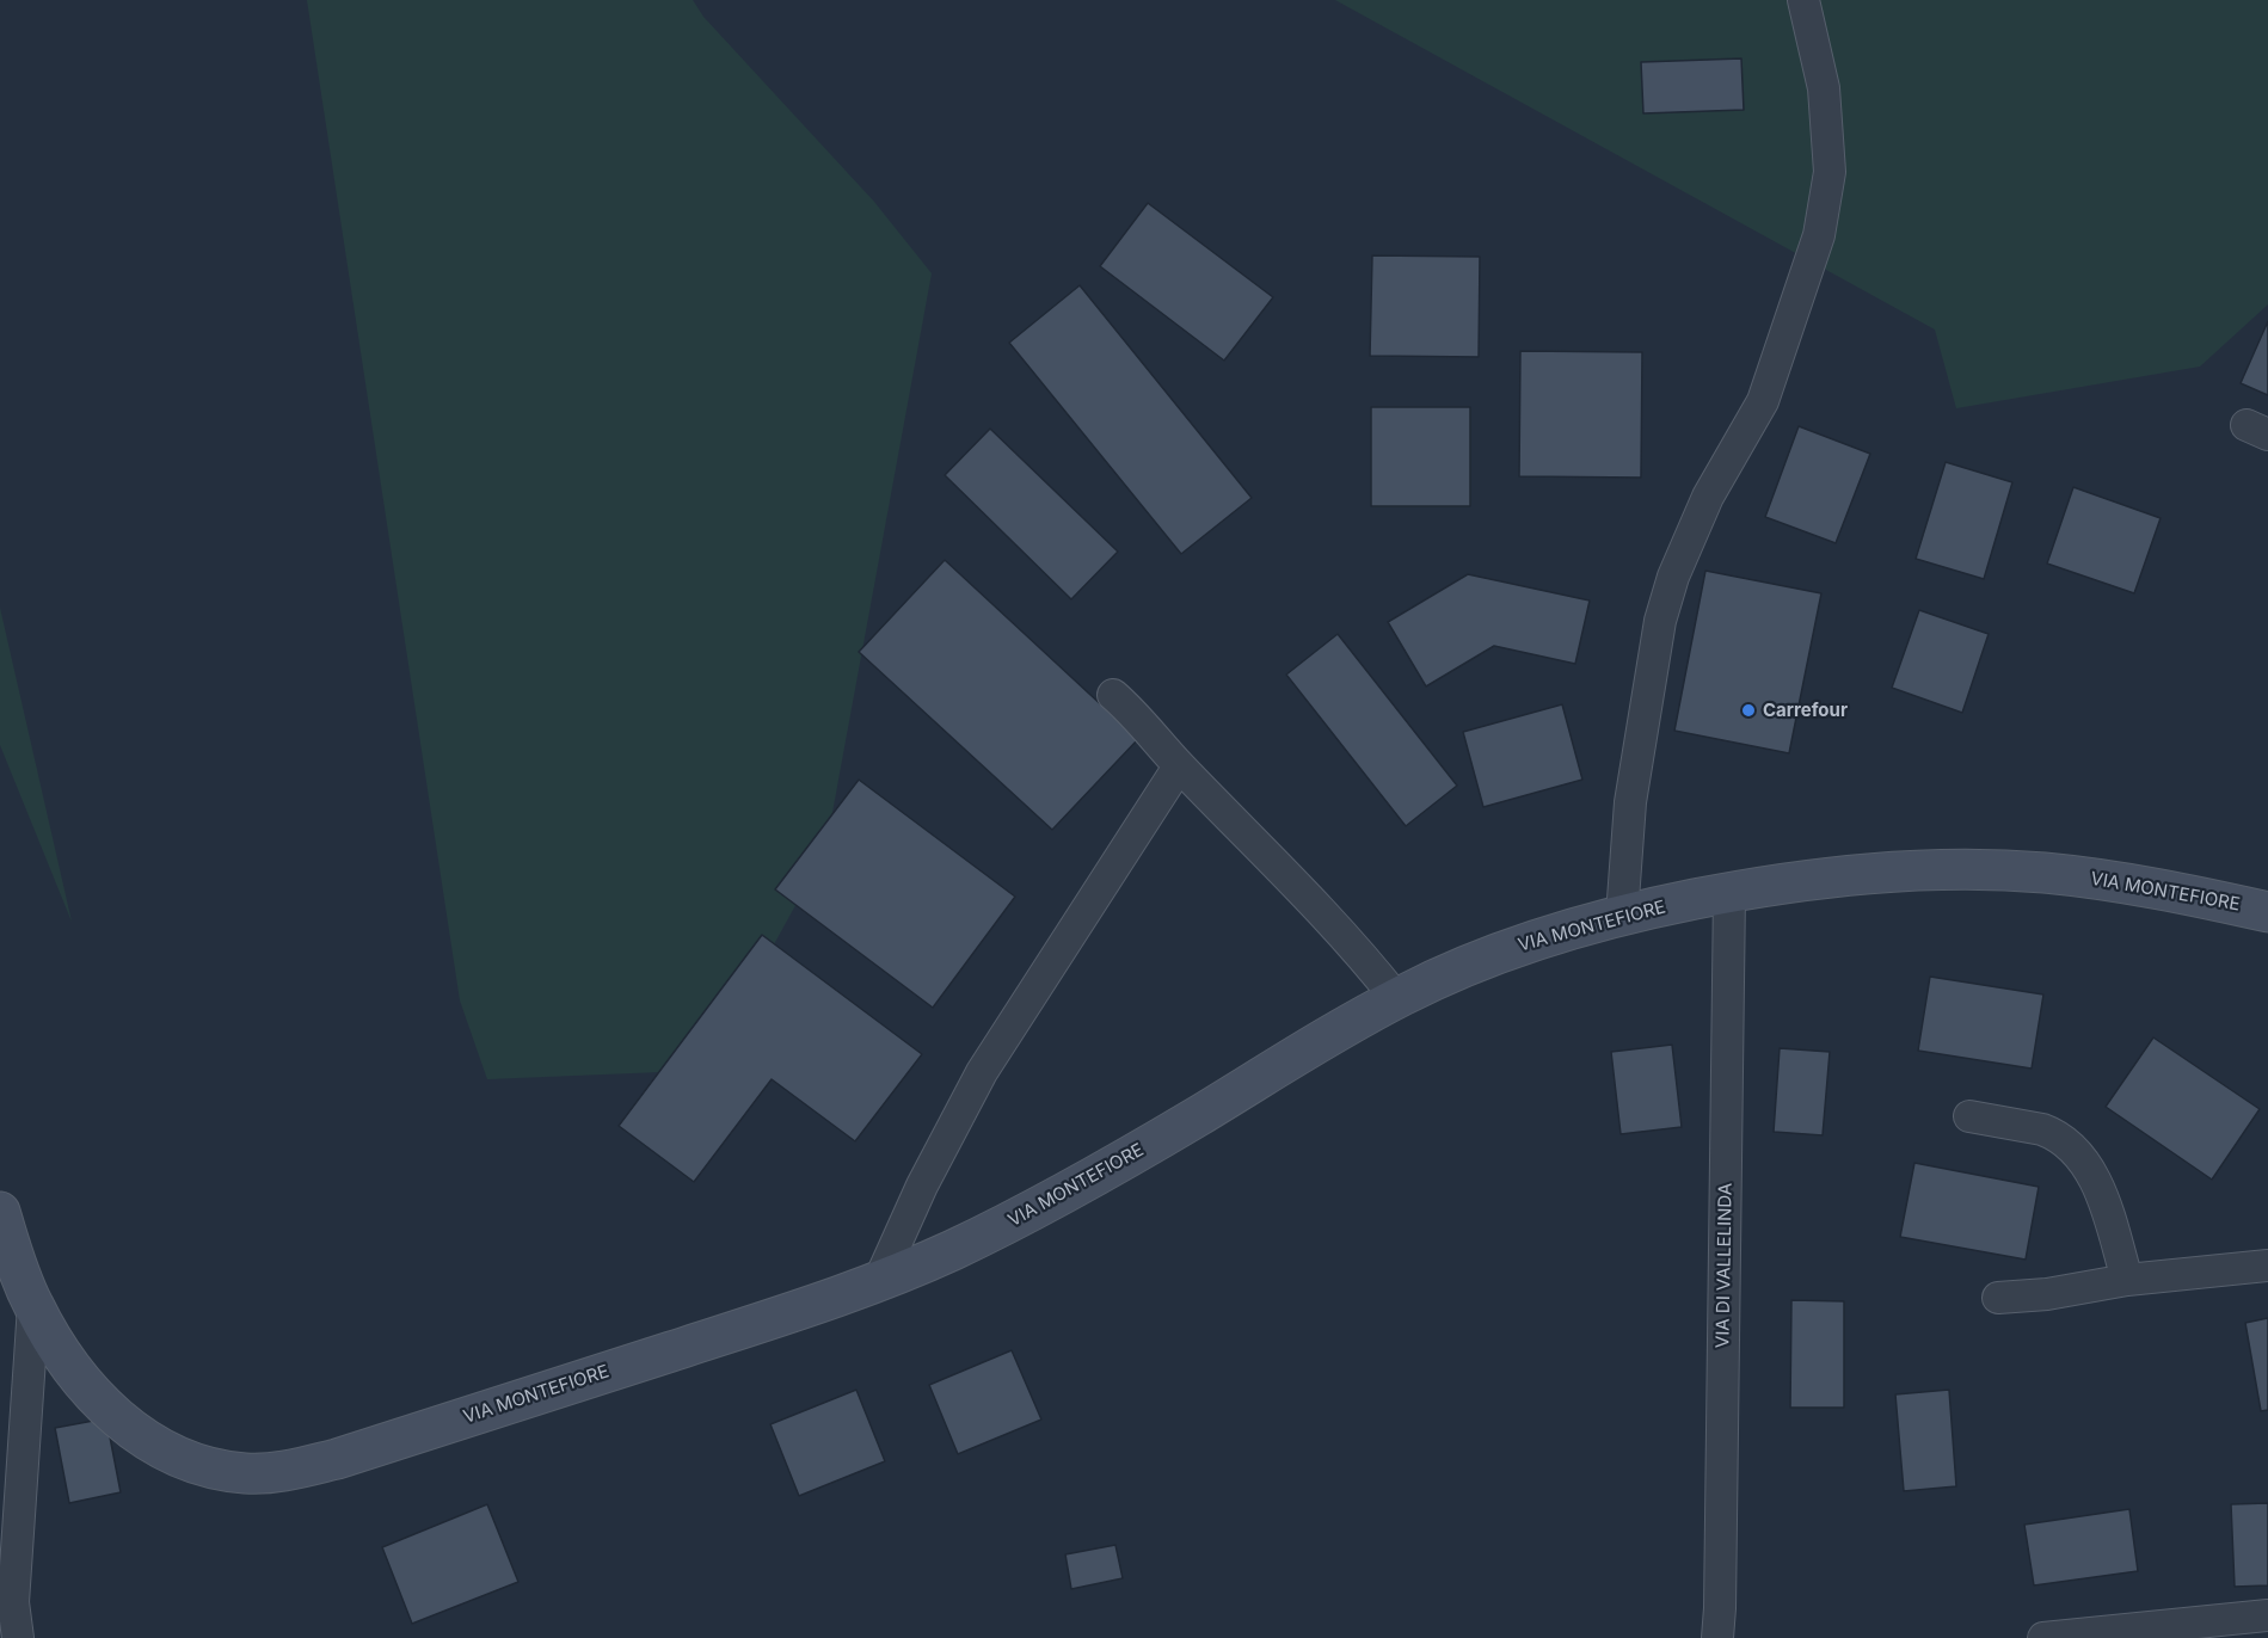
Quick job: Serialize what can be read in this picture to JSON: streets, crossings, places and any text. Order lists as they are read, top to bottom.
{
  "streets": {
    "main road": ["VIA MONTEFIORE"],
    "street": ["VIA DI VALLELINDA"]
  },
  "crossings": [
    ["VIA MONTEFIORE", "VIA DI VALLELINDA"]
  ],
  "places": ["Carrefour"]
}
